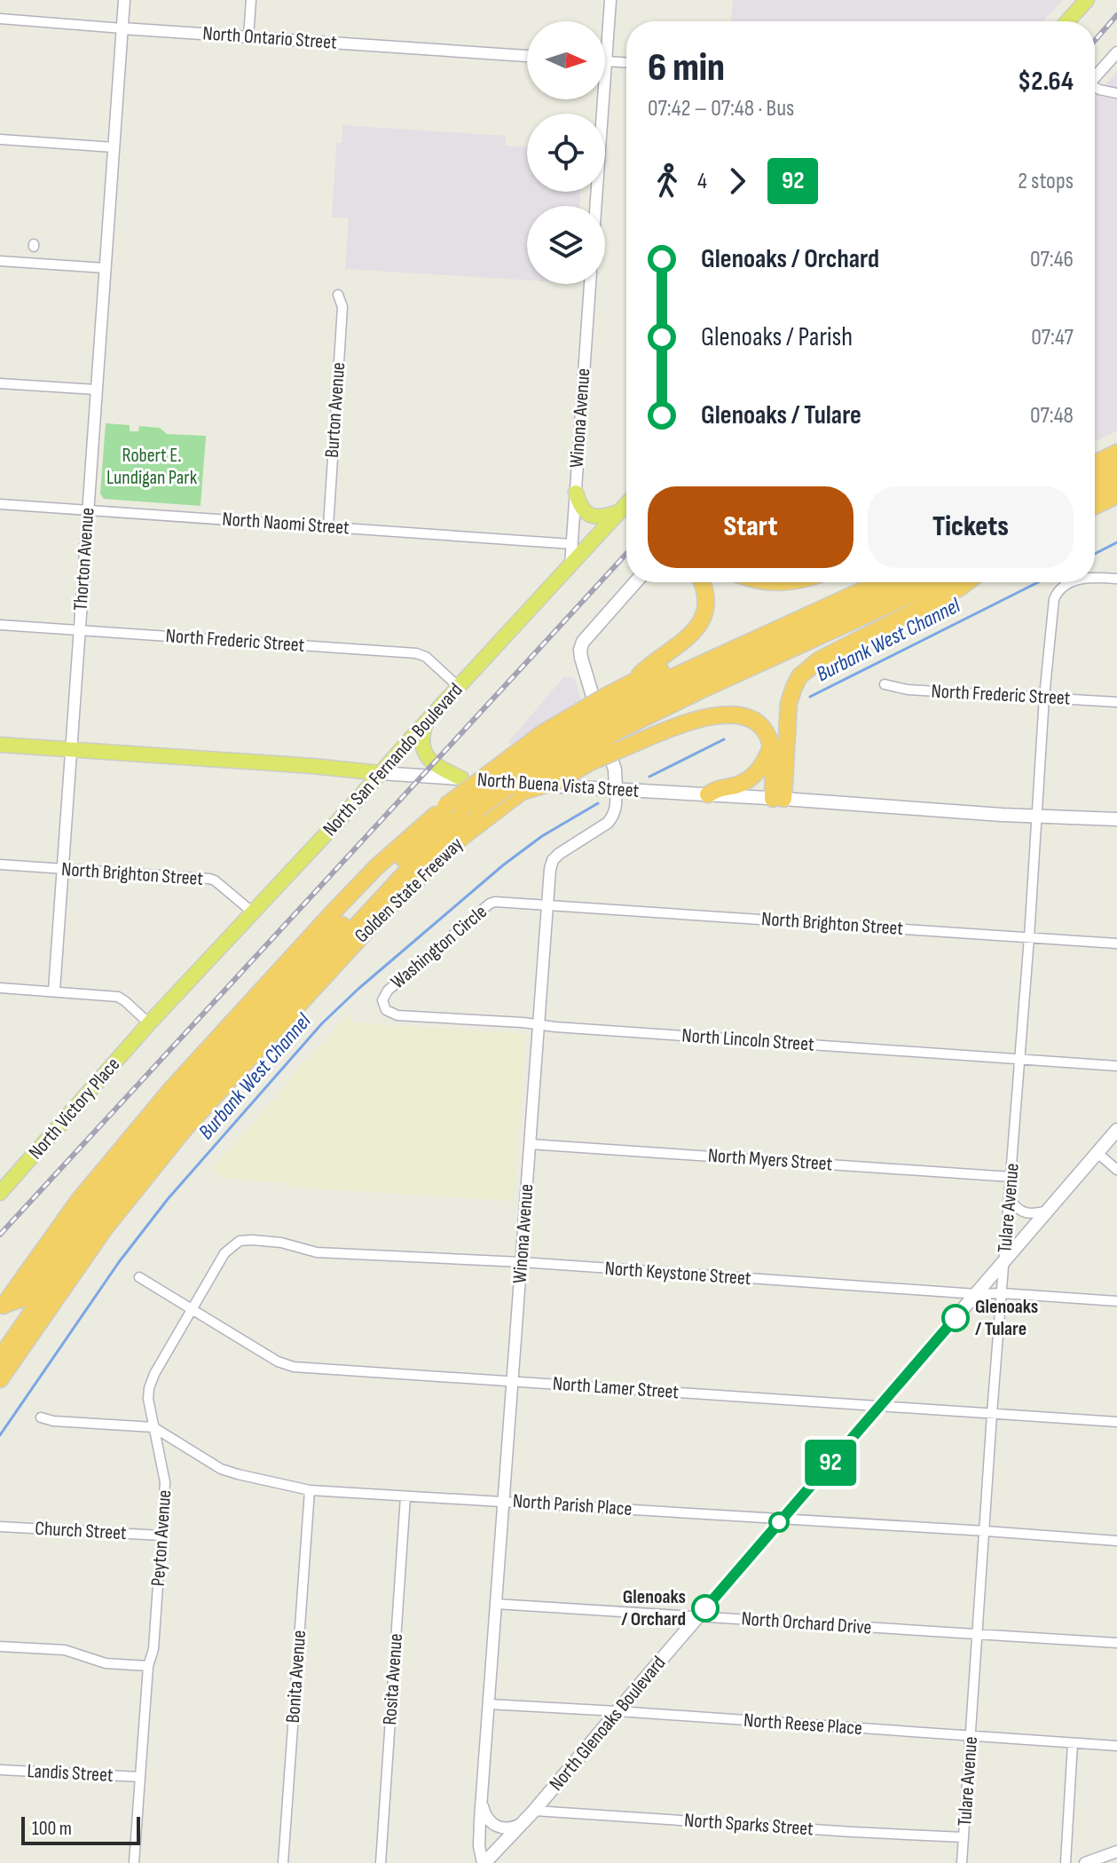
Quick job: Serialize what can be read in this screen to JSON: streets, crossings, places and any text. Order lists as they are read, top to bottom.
{
  "streets": {
    "highway": ["Golden State Freeway"],
    "main road": [
      "Winona Avenue",
      "North San Fernando Boulevard",
      "North Buena Vista Street",
      "North Victory Place",
      "North Glenoaks Boulevard"
    ],
    "street": [
      "North Ontario Street",
      "Burton Avenue",
      "North Naomi Street",
      "Thorton Avenue",
      "North Frederic Street",
      "North Brighton Street",
      "Washington Circle",
      "North Lincoln Street",
      "North Myers Street",
      "Tulare Avenue",
      "North Keystone Street",
      "North Lamer Street",
      "North Parish Place",
      "Church Street",
      "Peyton Avenue",
      "North Orchard Drive",
      "Bonita Avenue",
      "Rosita Avenue",
      "North Reese Place",
      "Landis Street",
      "North Sparks Street"
    ]
  },
  "crossings": [
    ["North Ontario Street", "Thorton Avenue"],
    ["Burton Avenue", "North Naomi Street"],
    ["Winona Avenue", "North Naomi Street"],
    ["Winona Avenue", "North San Fernando Boulevard"],
    ["Winona Avenue", "North Buena Vista Street"],
    ["Winona Avenue", "North Brighton Street"],
    ["Winona Avenue", "Washington Circle"],
    ["Winona Avenue", "North Lincoln Street"],
    ["Winona Avenue", "North Myers Street"],
    ["Winona Avenue", "North Keystone Street"],
    ["Winona Avenue", "North Lamer Street"],
    ["Winona Avenue", "North Parish Place"],
    ["Winona Avenue", "North Orchard Drive"],
    ["Winona Avenue", "North Glenoaks Boulevard"],
    ["Winona Avenue", "North Reese Place"],
    ["North Naomi Street", "Thorton Avenue"],
    ["Thorton Avenue", "North Frederic Street"],
    ["Thorton Avenue", "North Buena Vista Street"],
    ["Thorton Avenue", "North Brighton Street"],
    ["North Frederic Street", "North San Fernando Boulevard"],
    ["North Frederic Street", "Tulare Avenue"],
    ["North San Fernando Boulevard", "North Buena Vista Street"],
    ["North San Fernando Boulevard", "North Brighton Street"],
    ["North San Fernando Boulevard", "North Victory Place"],
    ["North Buena Vista Street", "Tulare Avenue"],
    ["North Brighton Street", "Washington Circle"],
    ["North Brighton Street", "Tulare Avenue"],
    ["Washington Circle", "North Lincoln Street"],
    ["North Lincoln Street", "Tulare Avenue"],
    ["North Myers Street", "Tulare Avenue"],
    ["Tulare Avenue", "North Keystone Street"],
    ["Tulare Avenue", "North Lamer Street"],
    ["Tulare Avenue", "North Parish Place"],
    ["Tulare Avenue", "North Orchard Drive"],
    ["Tulare Avenue", "North Glenoaks Boulevard"],
    ["Tulare Avenue", "North Reese Place"],
    ["Tulare Avenue", "North Sparks Street"],
    ["North Keystone Street", "Peyton Avenue"],
    ["North Keystone Street", "North Glenoaks Boulevard"],
    ["North Lamer Street", "Peyton Avenue"],
    ["North Lamer Street", "North Glenoaks Boulevard"],
    ["North Parish Place", "Peyton Avenue"],
    ["North Parish Place", "Bonita Avenue"],
    ["North Parish Place", "Rosita Avenue"],
    ["North Parish Place", "North Glenoaks Boulevard"],
    ["Church Street", "Peyton Avenue"],
    ["Peyton Avenue", "Landis Street"],
    ["North Orchard Drive", "North Glenoaks Boulevard"],
    ["North Glenoaks Boulevard", "North Reese Place"],
    ["North Glenoaks Boulevard", "North Sparks Street"]
  ],
  "water": ["Burbank West Channel"],
  "parks": ["Robert E. Lundigan Park"],
  "places": ["Glenoaks / Tulare", "Glenoaks / Orchard"],
  "lines": ["bus line 92"],
  "scale_bar": "100 m",
  "north": "right",
  "page": {
    "on_map": "92",
    "heading": ["6 min", "07:42 – 07:48 · Bus", "$2.64"],
    "legs": ["4", "92", "2 stops"],
    "list": [
      {
        "name": "Glenoaks / Orchard",
        "value": "07:46"
      },
      {
        "name": "Glenoaks / Parish",
        "value": "07:47"
      },
      {
        "name": "Glenoaks / Tulare",
        "value": "07:48"
      }
    ],
    "buttons": ["Start", "Tickets"],
    "scale": "100 m"
  }
}
